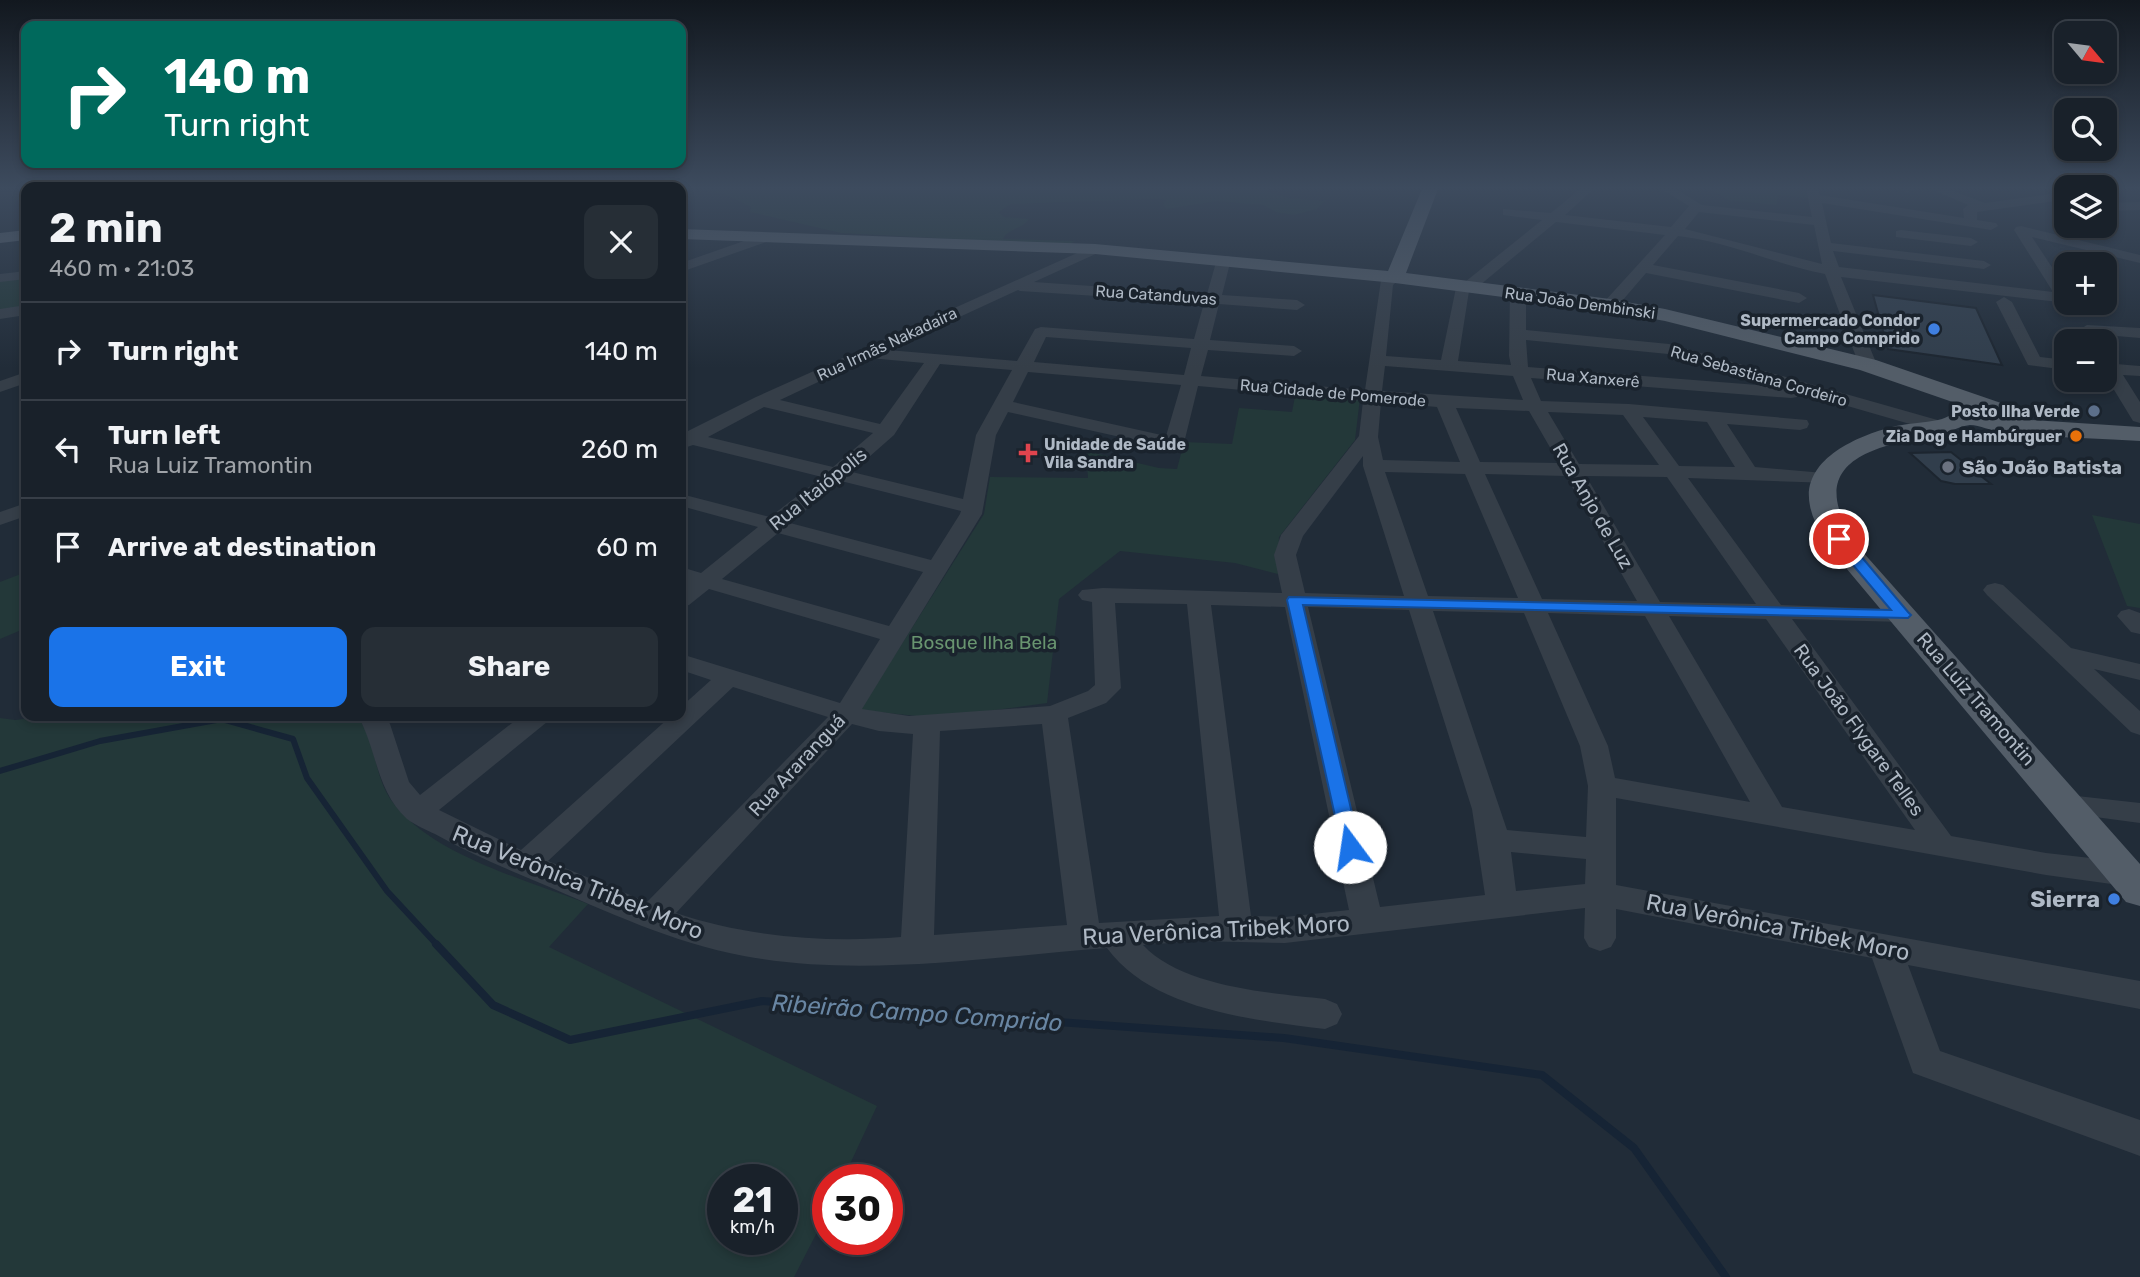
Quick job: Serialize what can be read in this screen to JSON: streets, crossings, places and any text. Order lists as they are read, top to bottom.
{
  "streets": {
    "main road": ["Rua João Dembinski", "Rua Luiz Tramontin"],
    "street": [
      "Rua Catanduvas",
      "Rua Irmãs Nakadaira",
      "Rua Sebastiana Cordeiro",
      "Rua Xanxerê",
      "Rua Cidade de Pomerode",
      "Rua Itaiópolis",
      "Rua Anjo de Luz",
      "Rua João Flygare Telles",
      "Rua Araranguá",
      "Rua Verônica Tribek Moro"
    ]
  },
  "crossings": [
    ["Rua Catanduvas", "Rua Irmãs Nakadaira"],
    ["Rua João Dembinski", "Rua Irmãs Nakadaira"],
    ["Rua João Dembinski", "Rua Anjo de Luz"],
    ["Rua Irmãs Nakadaira", "Rua Cidade de Pomerode"],
    ["Rua Sebastiana Cordeiro", "Rua Xanxerê"],
    ["Rua Sebastiana Cordeiro", "Rua Anjo de Luz"],
    ["Rua Xanxerê", "Rua Anjo de Luz"],
    ["Rua Cidade de Pomerode", "Rua Itaiópolis"],
    ["Rua Cidade de Pomerode", "Rua Anjo de Luz"],
    ["Rua Cidade de Pomerode", "Rua João Flygare Telles"],
    ["Rua Cidade de Pomerode", "Rua Araranguá"],
    ["Rua Araranguá", "Rua Verônica Tribek Moro"]
  ],
  "water": ["Ribeirão Campo Comprido"],
  "parks": ["Bosque Ilha Bela"],
  "places": {
    "other": [
      "Supermercado Condor Campo Comprido",
      "Posto Ilha Verde",
      "Zia Dog e Hambúrguer",
      "São João Batista",
      "Sierra"
    ],
    "health": ["Unidade de Saúde Vila Sandra"]
  },
  "north": "bottom right",
  "page": {
    "map_buttons": ["+", "−"],
    "turn": ["140 m", "Turn right"],
    "heading": ["2 min", "460 m · 21:03"],
    "list": [
      {
        "name": "Turn right",
        "value": "140 m"
      },
      {
        "name": "Turn left",
        "note": "Rua Luiz Tramontin",
        "value": "260 m"
      },
      {
        "name": "Arrive at destination",
        "value": "60 m"
      }
    ],
    "buttons": ["Exit", "Share"],
    "speed": "21 km/h",
    "limit": "30"
  }
}
